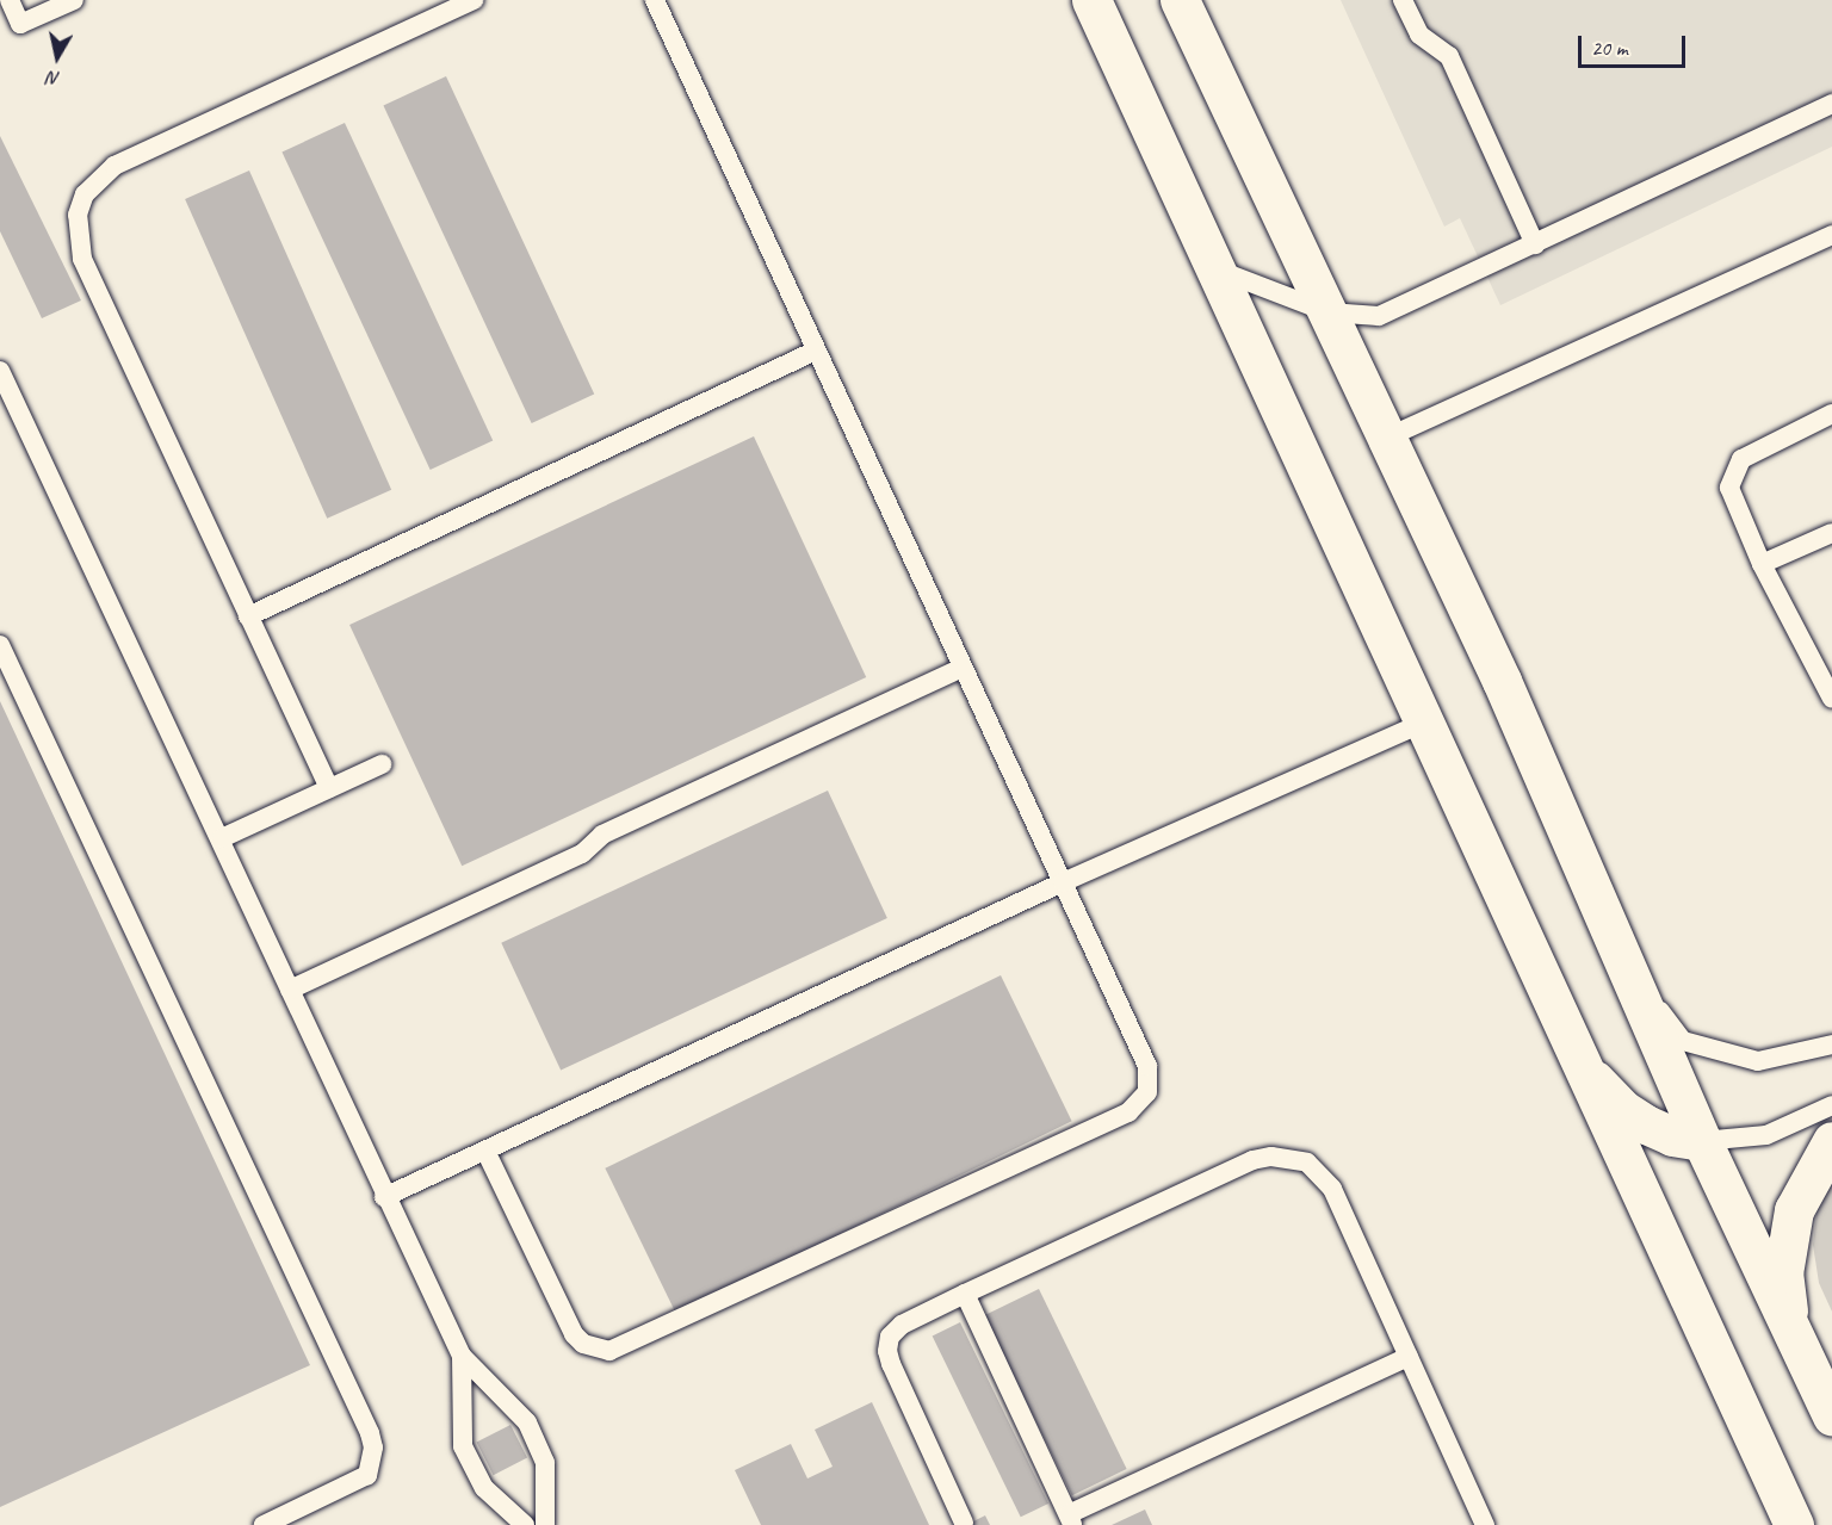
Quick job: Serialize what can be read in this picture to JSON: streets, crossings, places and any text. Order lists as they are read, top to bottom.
{
  "scale_bar": "20 m",
  "north": "bottom"
}
